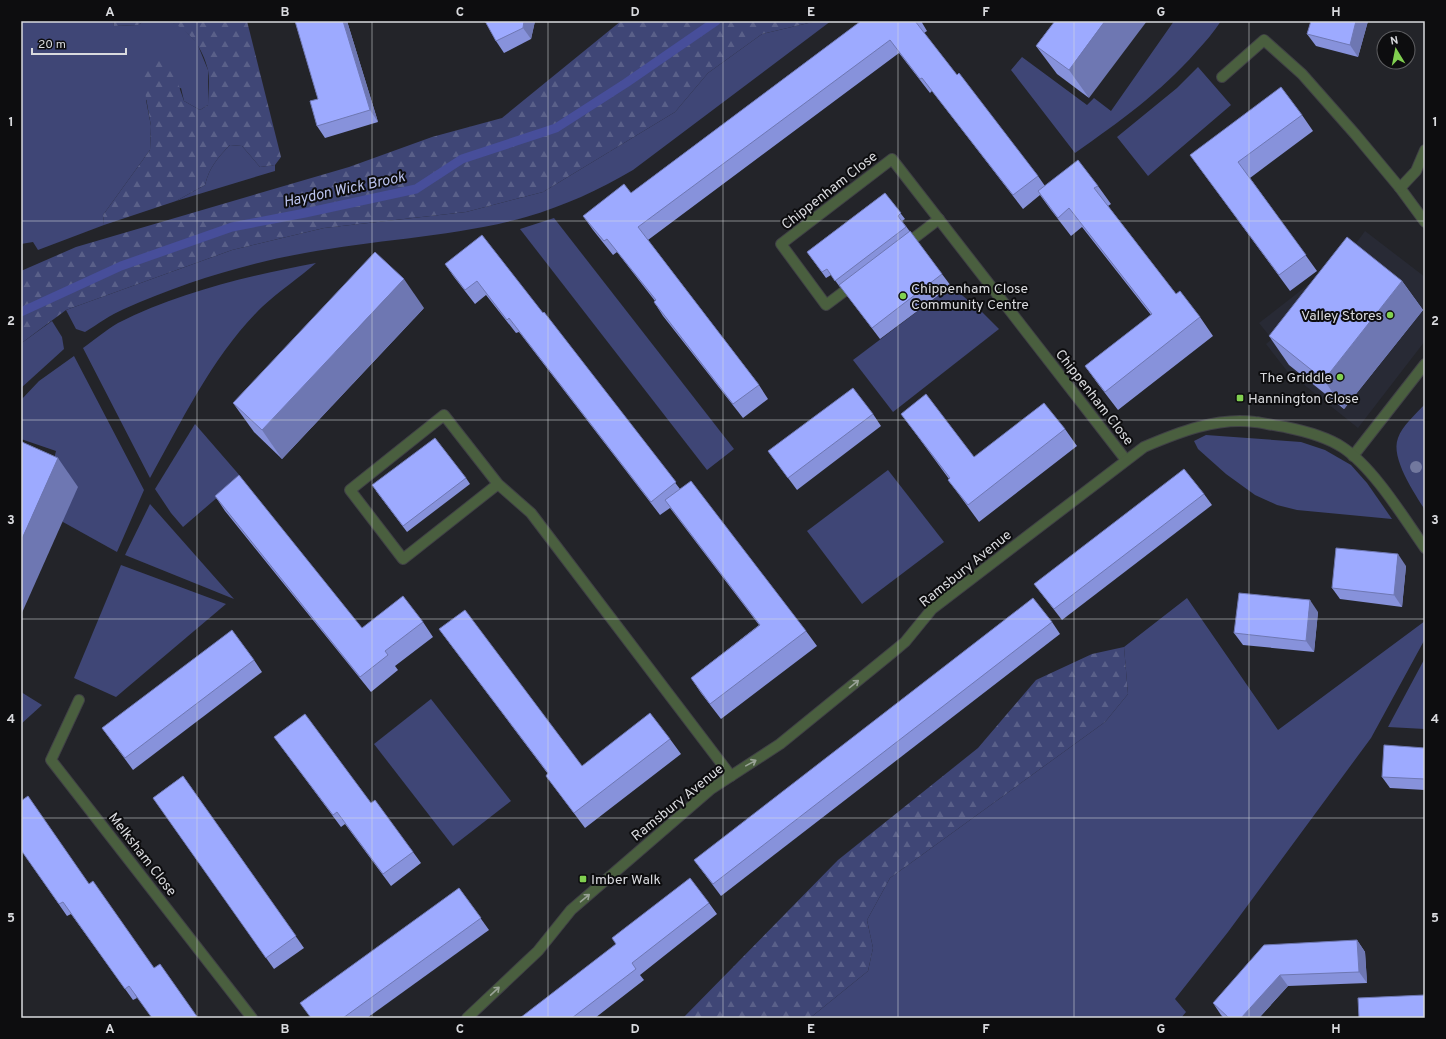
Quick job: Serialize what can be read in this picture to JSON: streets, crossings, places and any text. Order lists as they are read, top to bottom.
{
  "streets": {
    "street": ["Chippenham Close", "Ramsbury Avenue", "Melksham Close"]
  },
  "crossings": [
    ["Chippenham Close", "Ramsbury Avenue"]
  ],
  "one_way": ["Ramsbury Avenue"],
  "water": ["Haydon Wick Brook"],
  "places": {
    "other": ["Chippenham Close Community Centre", "Valley Stores", "The Griddle"],
    "transit": ["Hannington Close", "Imber Walk"]
  },
  "scale_bar": "20 m",
  "north": "top",
  "grid": {
    "columns": [
      "A",
      "B",
      "C",
      "D",
      "E",
      "F",
      "G",
      "H"
    ],
    "rows": [
      "1",
      "2",
      "3",
      "4",
      "5"
    ]
  }
}
